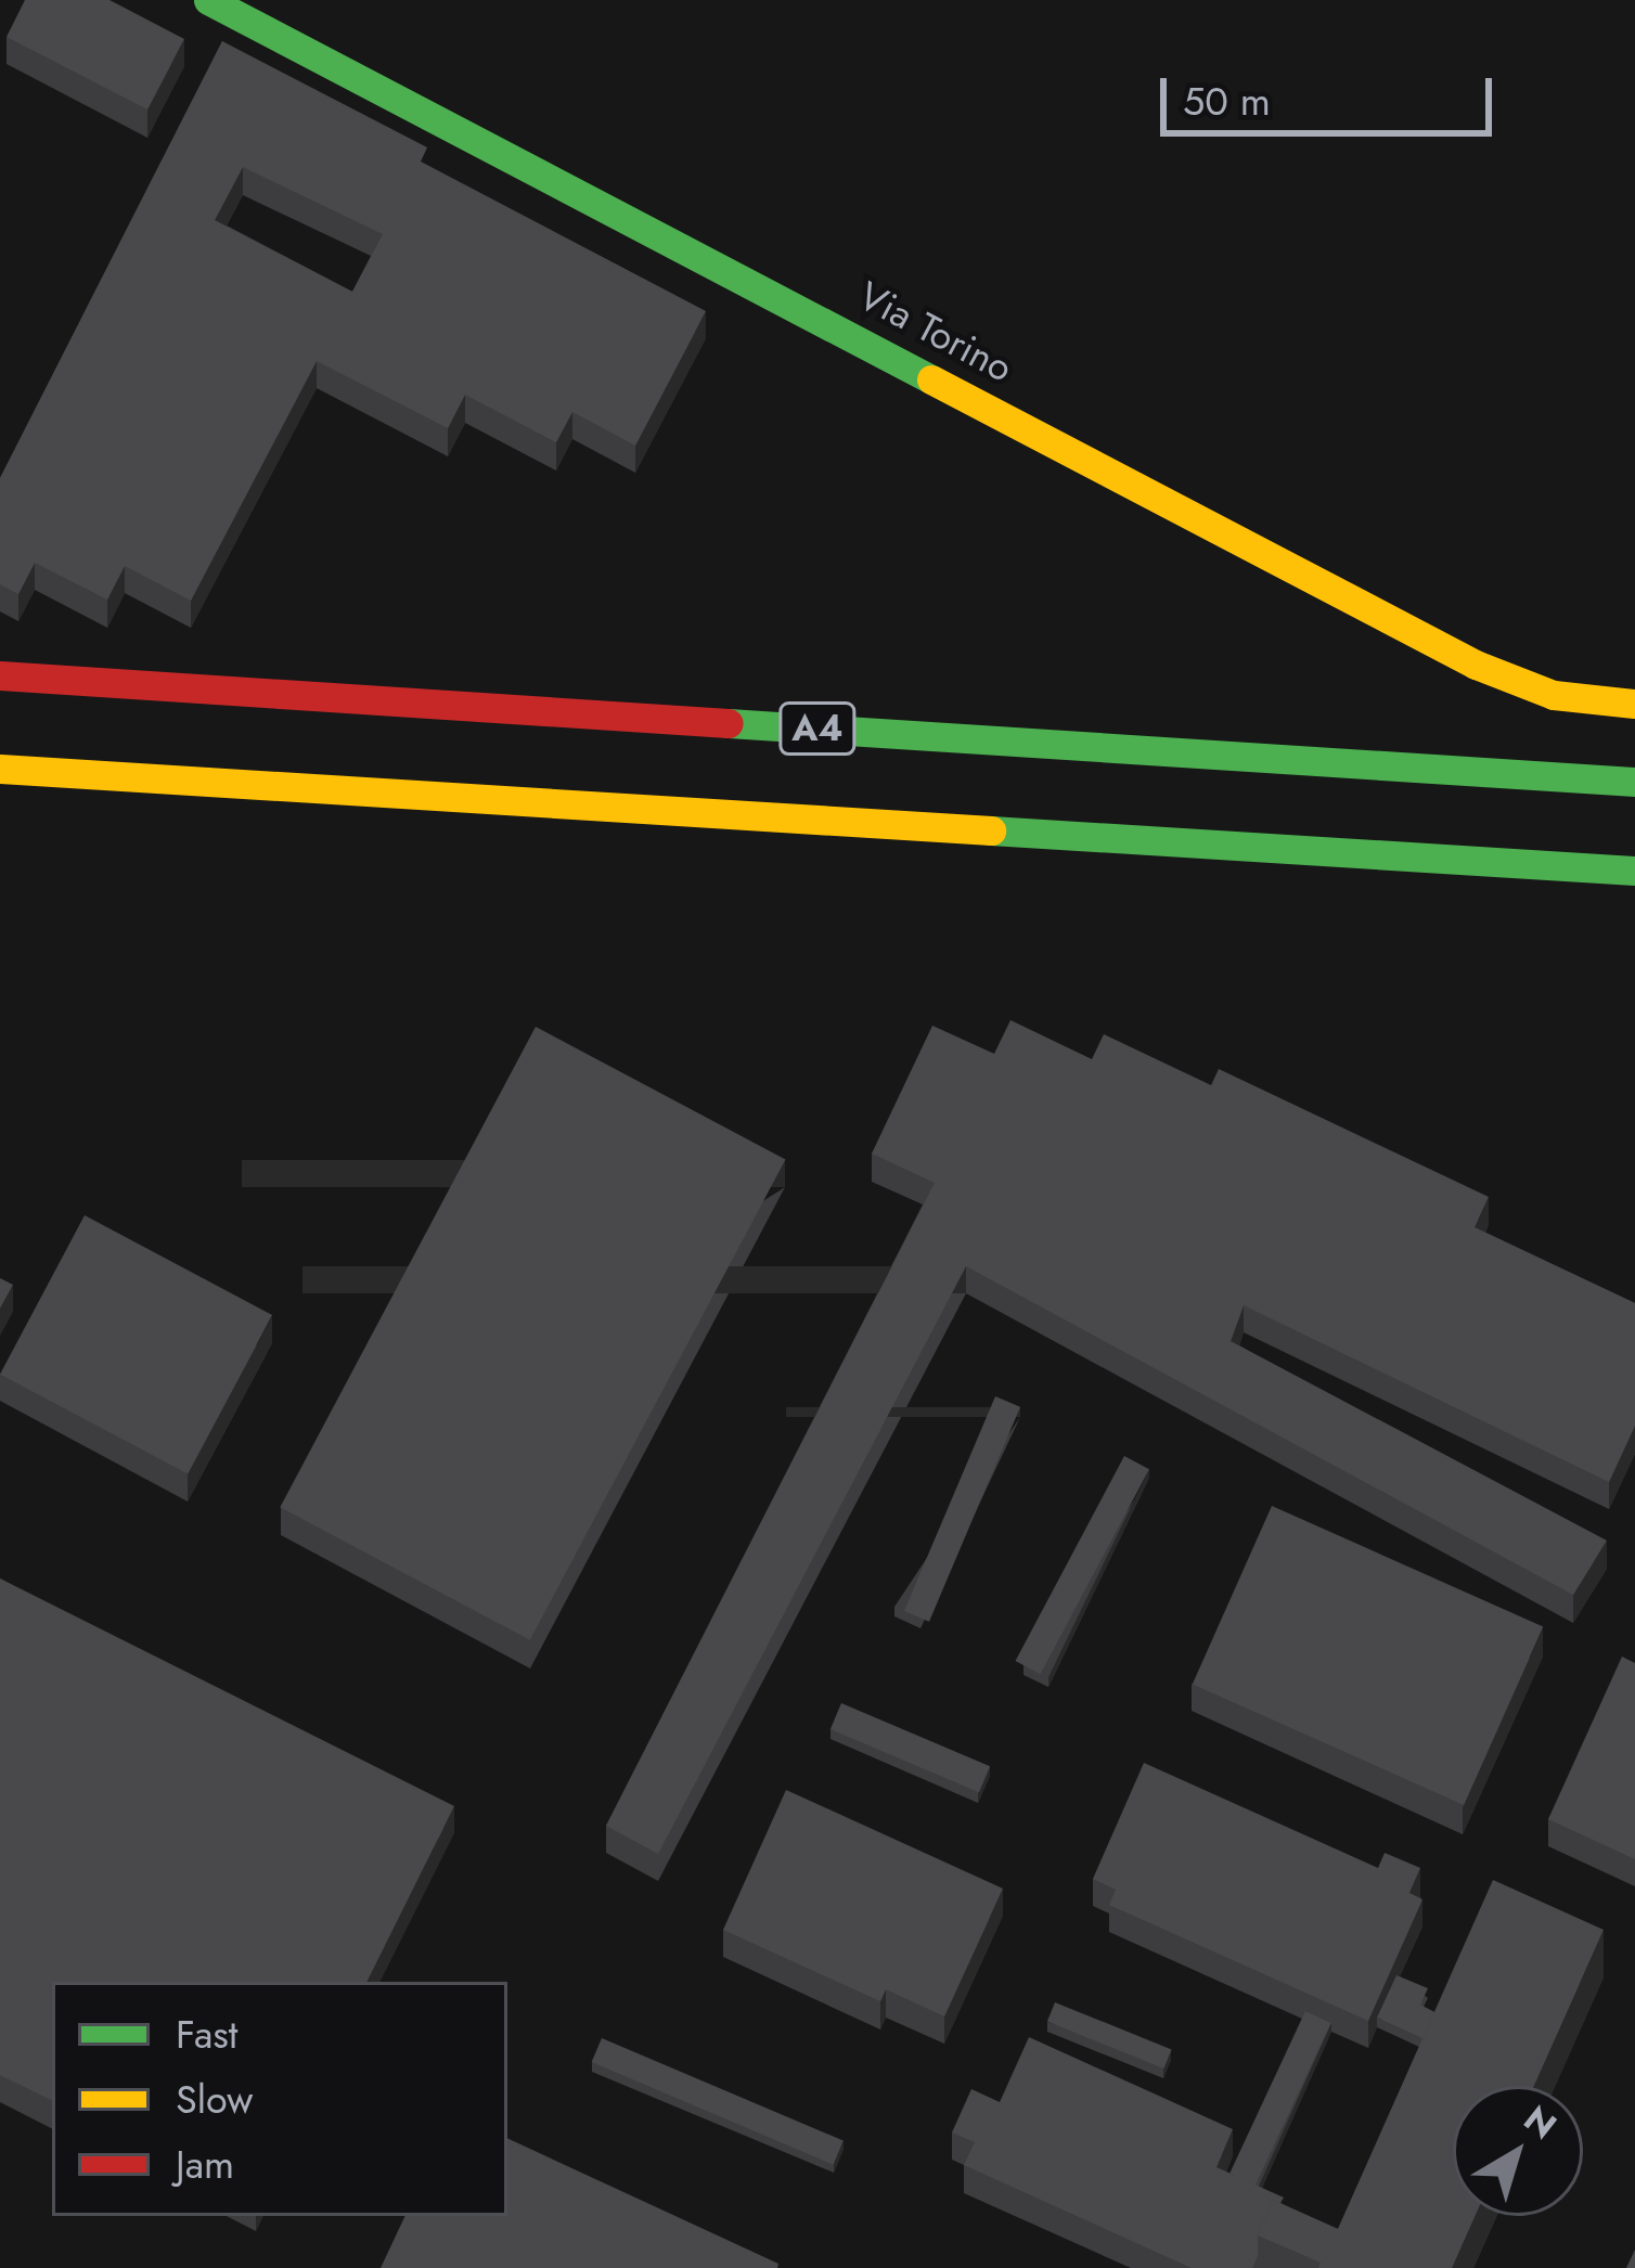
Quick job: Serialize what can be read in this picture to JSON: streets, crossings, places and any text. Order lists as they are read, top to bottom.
{
  "streets": {
    "main road": ["Via Torino", "A4"]
  },
  "legend": ["Fast", "Slow", "Jam"],
  "scale_bar": "50 m",
  "north": "top right"
}
